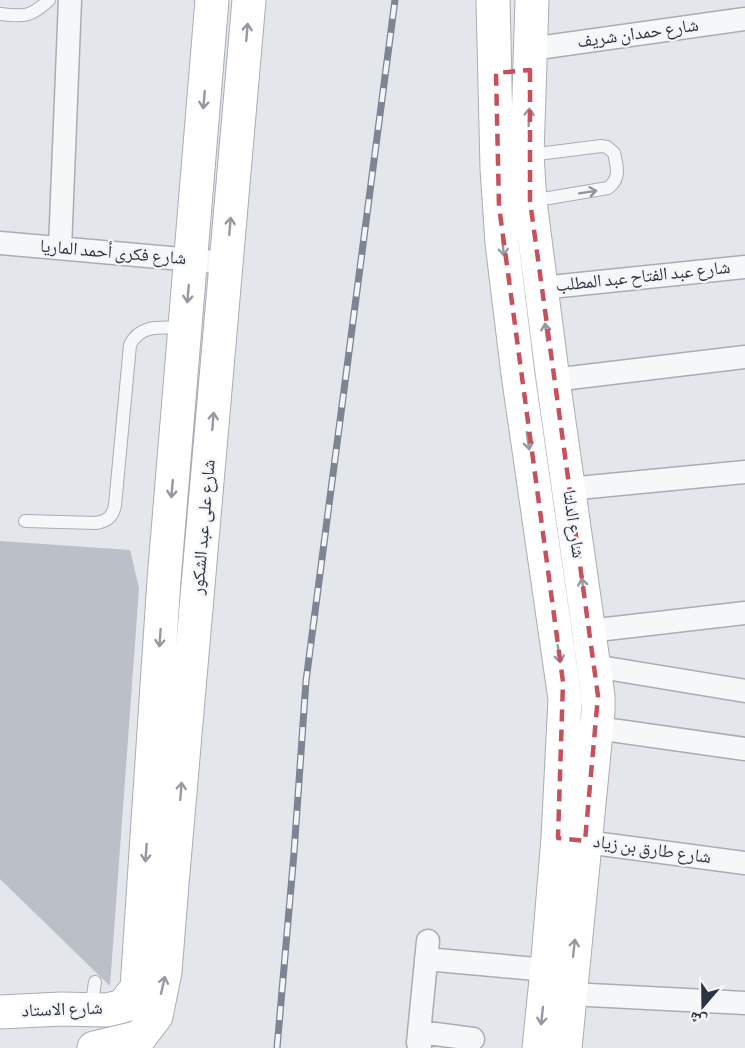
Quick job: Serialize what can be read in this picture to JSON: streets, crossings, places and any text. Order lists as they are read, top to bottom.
{
  "streets": {
    "main road": ["شارع الدلتا", "شارع على عبد الشكور", "شارع الاستاد"],
    "street": [
      "شارع حمدان شريف",
      "شارع فكرى أحمد الماريا",
      "شارع عبد الفتاح عبد المطلب",
      "شارع طارق بن زياد"
    ]
  },
  "crossings": [
    ["شارع حمدان شريف", "شارع الدلتا"],
    ["شارع فكرى أحمد الماريا", "شارع على عبد الشكور"],
    ["شارع عبد الفتاح عبد المطلب", "شارع الدلتا"],
    ["شارع الدلتا", "شارع طارق بن زياد"],
    ["شارع على عبد الشكور", "شارع الاستاد"]
  ],
  "north": "bottom"
}
